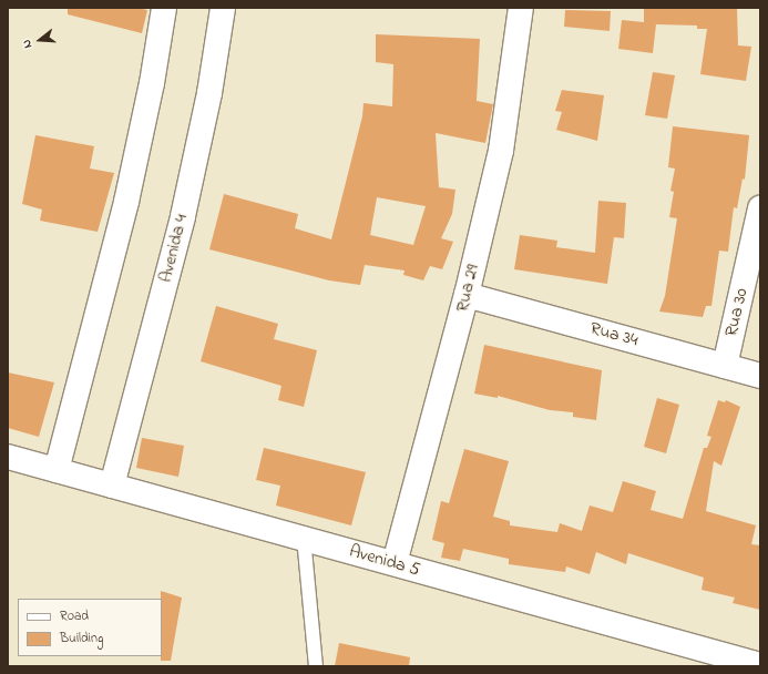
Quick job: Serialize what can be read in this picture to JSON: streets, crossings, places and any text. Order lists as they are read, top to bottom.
{
  "streets": {
    "street": [
      "Avenida 4",
      "Rua 29",
      "Rua 30",
      "Rua 34",
      "Avenida 5"
    ]
  },
  "crossings": [
    ["Avenida 4", "Avenida 5"],
    ["Rua 29", "Rua 34"],
    ["Rua 29", "Avenida 5"],
    ["Rua 30", "Rua 34"]
  ],
  "legend": ["Road", "Building"],
  "north": "left"
}
